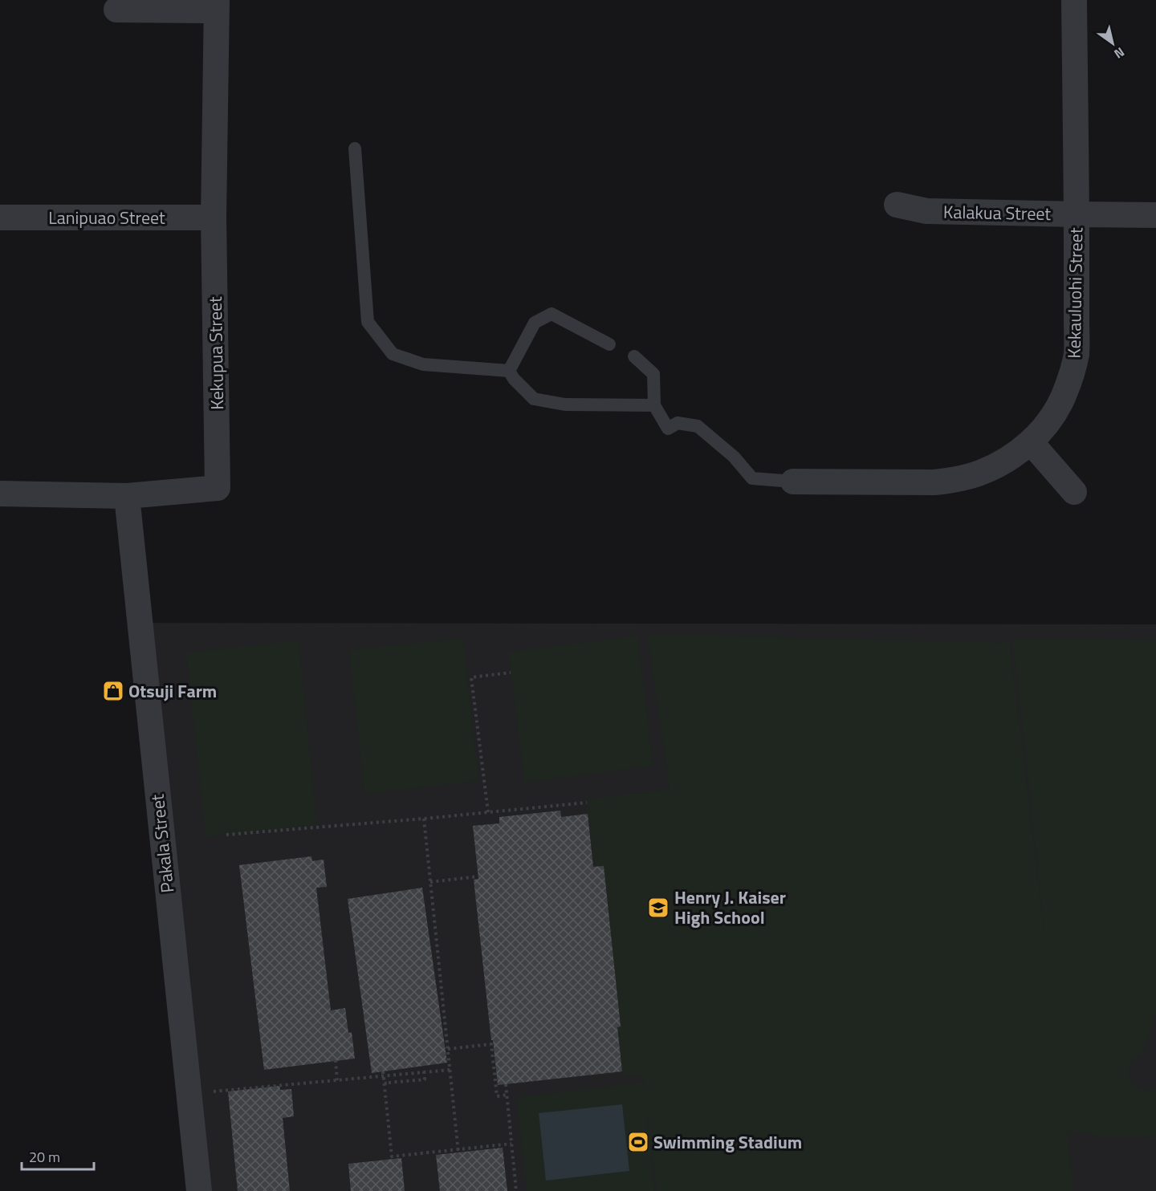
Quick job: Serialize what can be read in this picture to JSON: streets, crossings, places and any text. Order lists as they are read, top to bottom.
{
  "streets": {
    "street": [
      "Kalakua Street",
      "Lanipuao Street",
      "Kekauluohi Street",
      "Kekupua Street",
      "Pakala Street"
    ]
  },
  "crossings": [
    ["Kalakua Street", "Kekauluohi Street"],
    ["Lanipuao Street", "Kekupua Street"],
    ["Kekupua Street", "Pakala Street"]
  ],
  "places": {
    "shop": ["Otsuji Farm"],
    "school or university": ["Henry J. Kaiser High School"],
    "sports": ["Swimming Stadium"]
  },
  "scale_bar": "20 m",
  "north": "bottom right"
}
